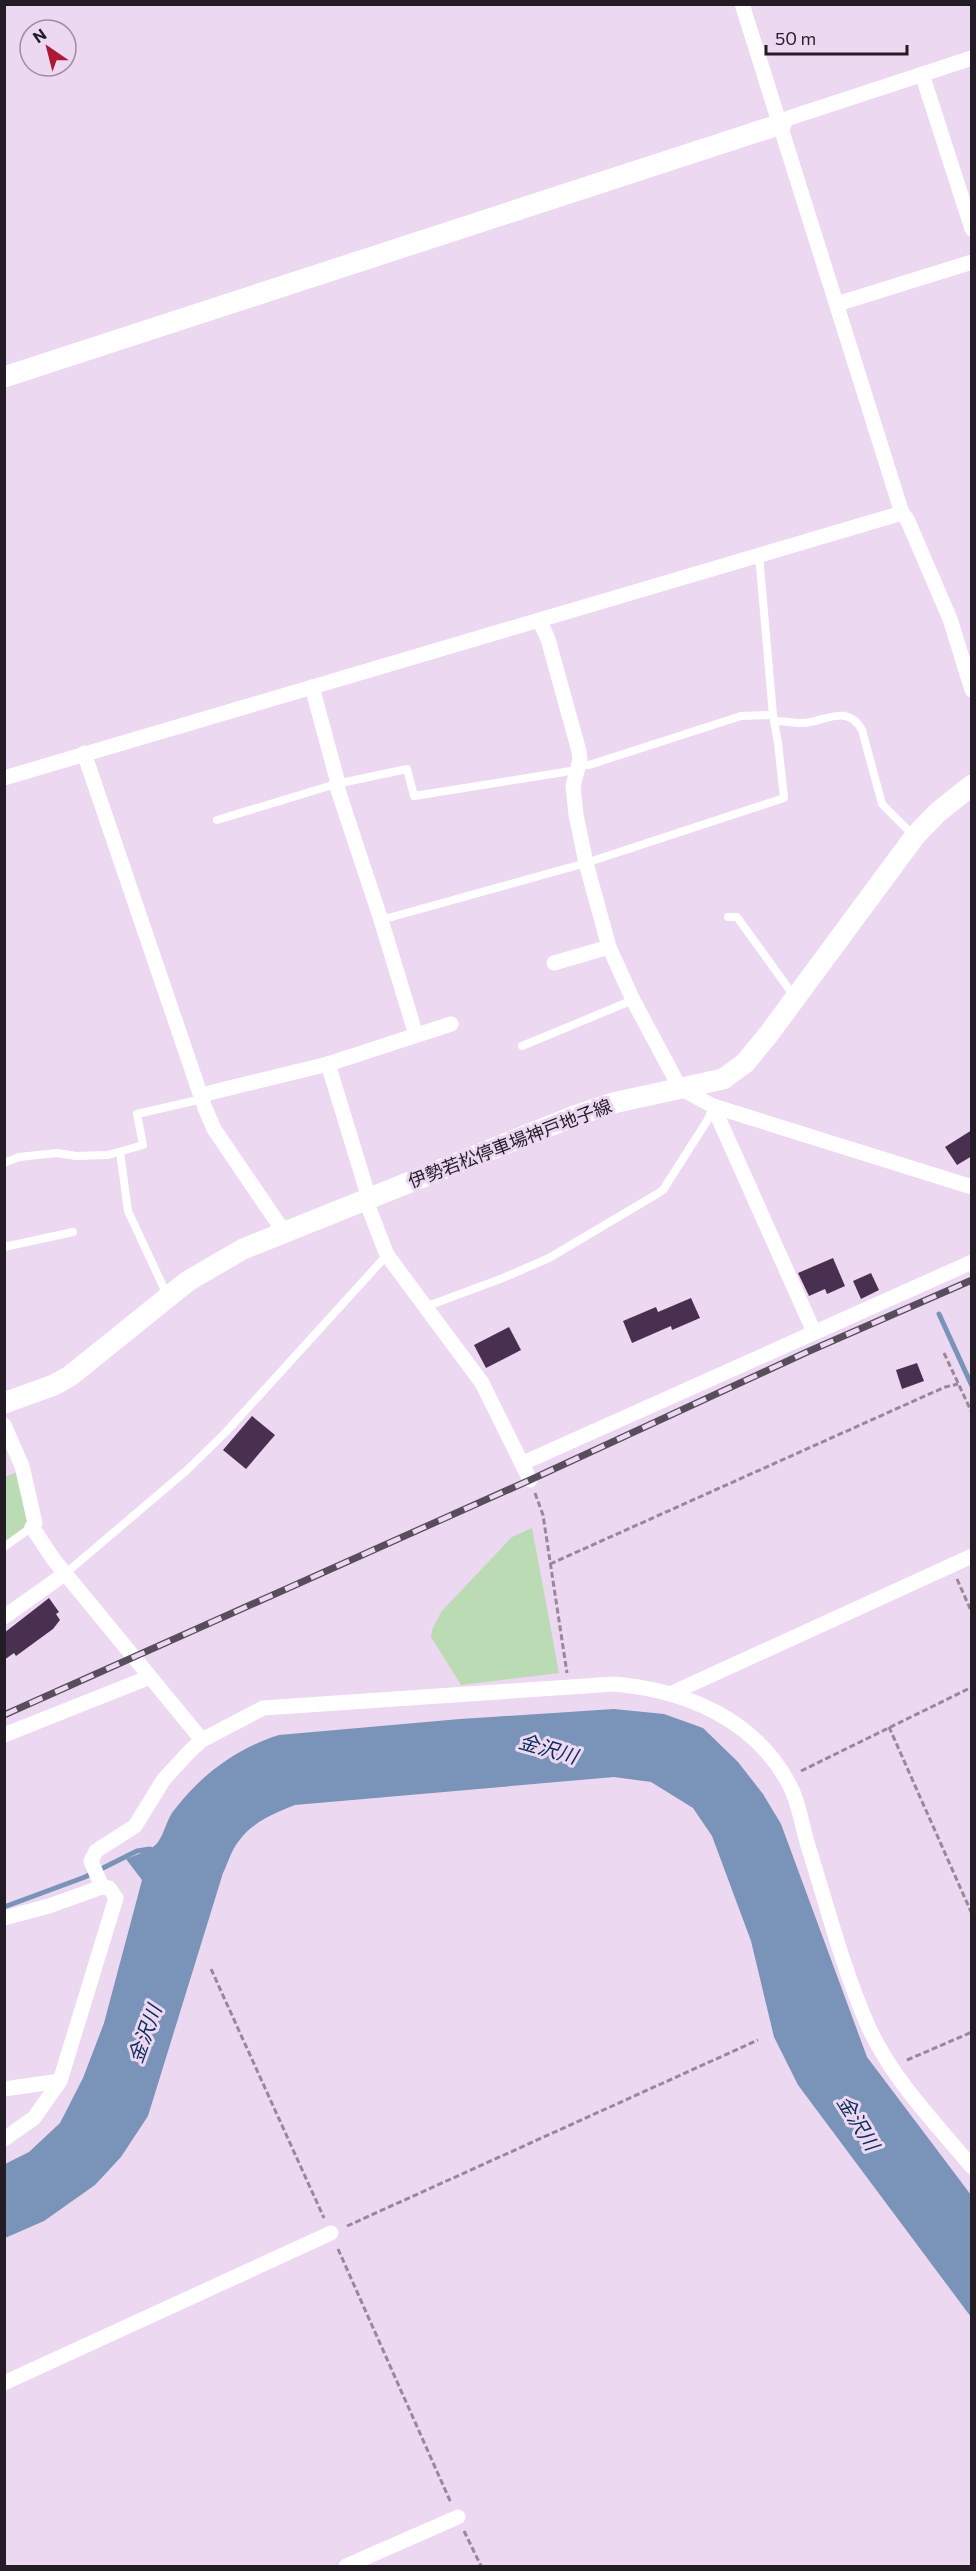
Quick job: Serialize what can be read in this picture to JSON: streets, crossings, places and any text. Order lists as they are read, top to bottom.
{
  "streets": {
    "main road": ["伊勢若松停車場神戸地子線"]
  },
  "water": ["金沢川"],
  "scale_bar": "50 m",
  "north": "top left"
}
